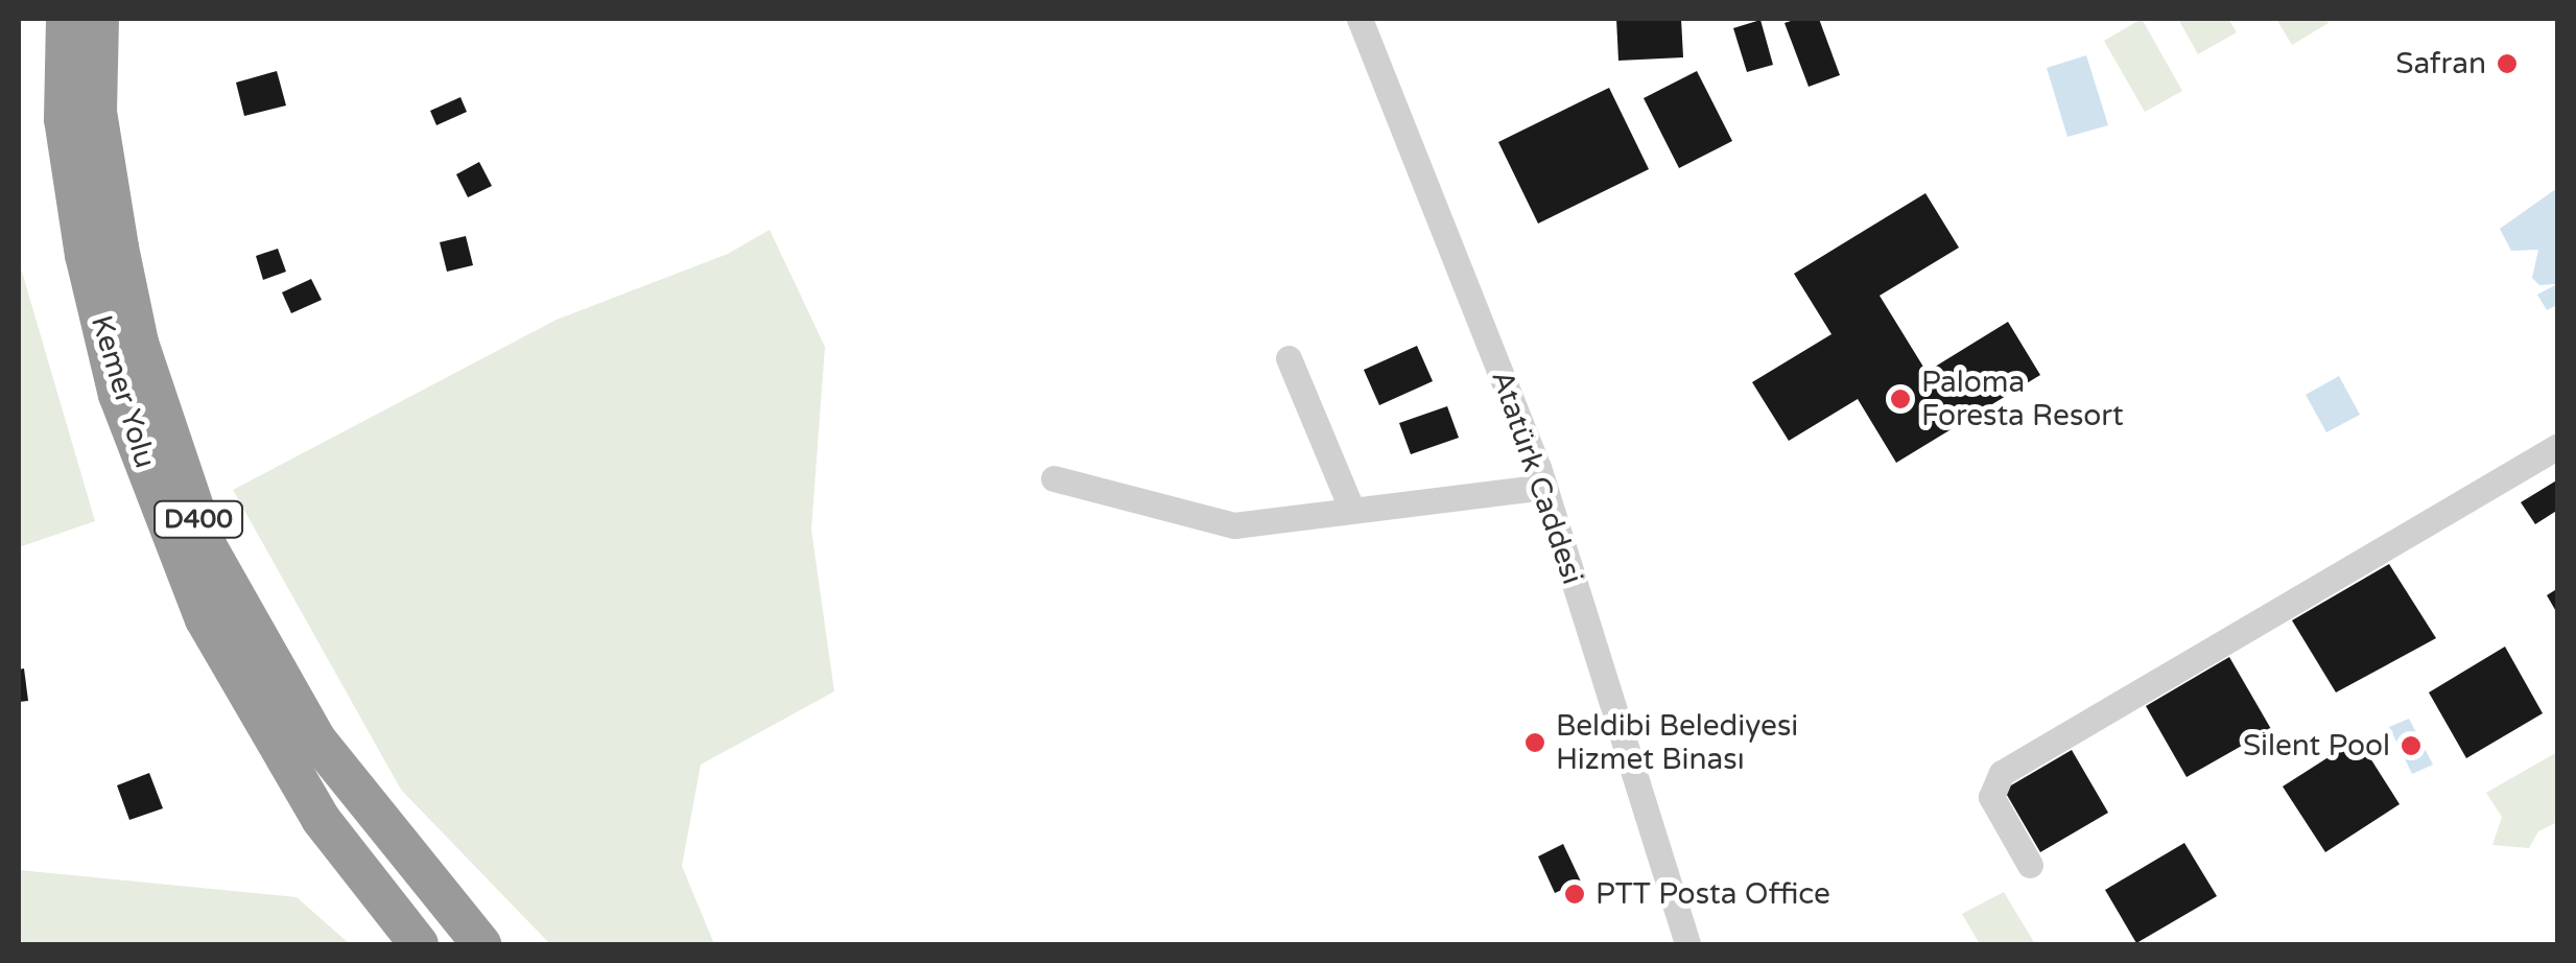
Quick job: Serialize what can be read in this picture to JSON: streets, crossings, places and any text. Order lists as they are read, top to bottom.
{
  "streets": {
    "highway": ["Kemer Yolu", "D400"],
    "street": ["Atatürk Caddesi"]
  },
  "places": [
    "Safran",
    "Paloma Foresta Resort",
    "Beldibi Belediyesi Hizmet Binası",
    "Silent Pool",
    "PTT Posta Office"
  ]
}
